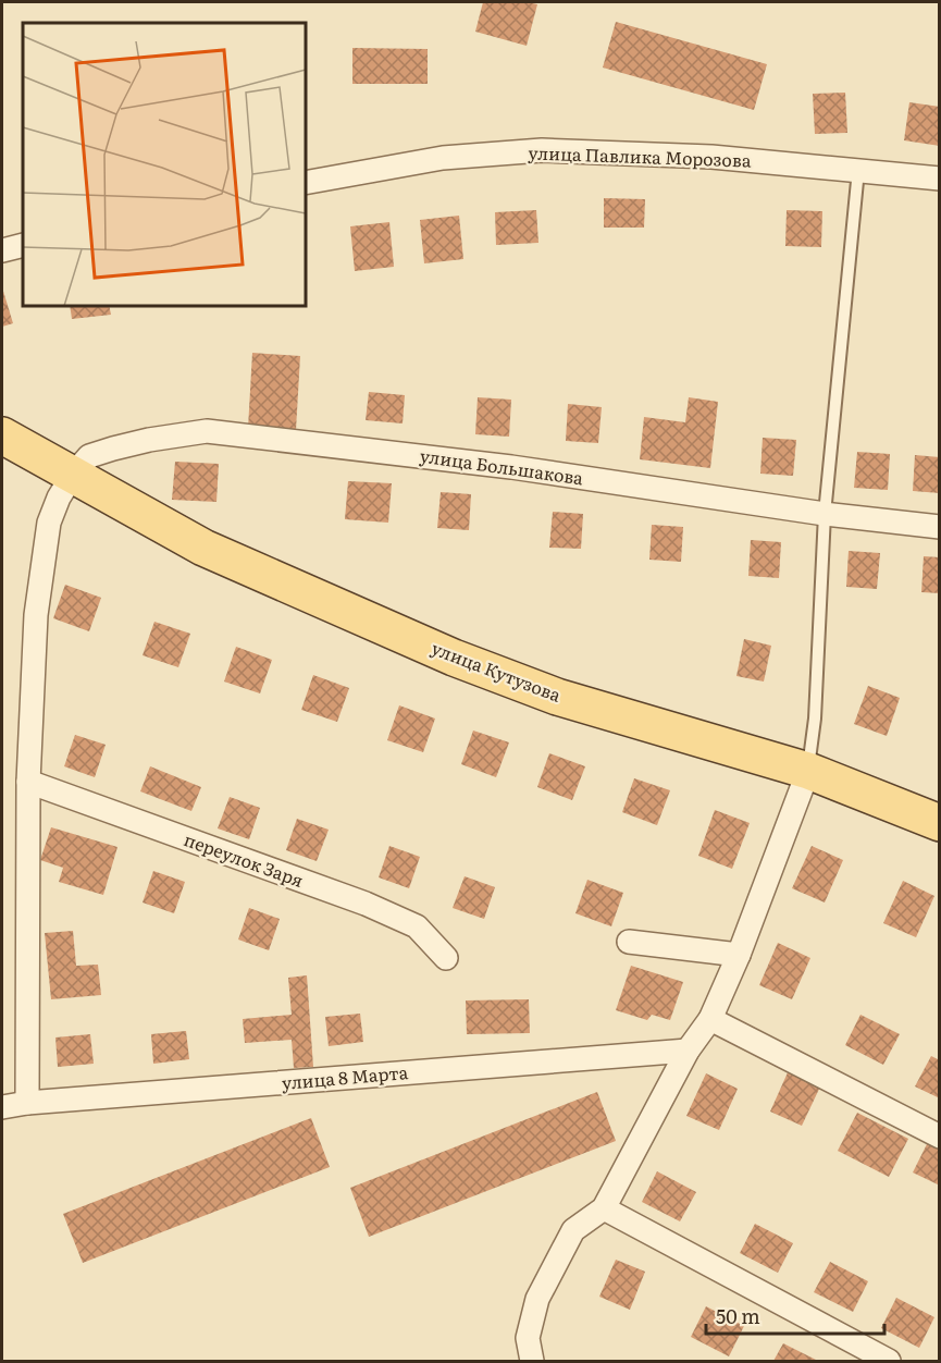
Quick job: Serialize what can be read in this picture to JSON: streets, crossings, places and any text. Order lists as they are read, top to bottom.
{
  "streets": {
    "main road": ["улица Кутузова"],
    "street": [
      "улица Павлика Морозова",
      "улица Большакова",
      "переулок Заря",
      "улица 8 Марта"
    ]
  },
  "crossings": [
    ["улица Большакова", "улица Кутузова"]
  ],
  "scale_bar": "50 m"
}
